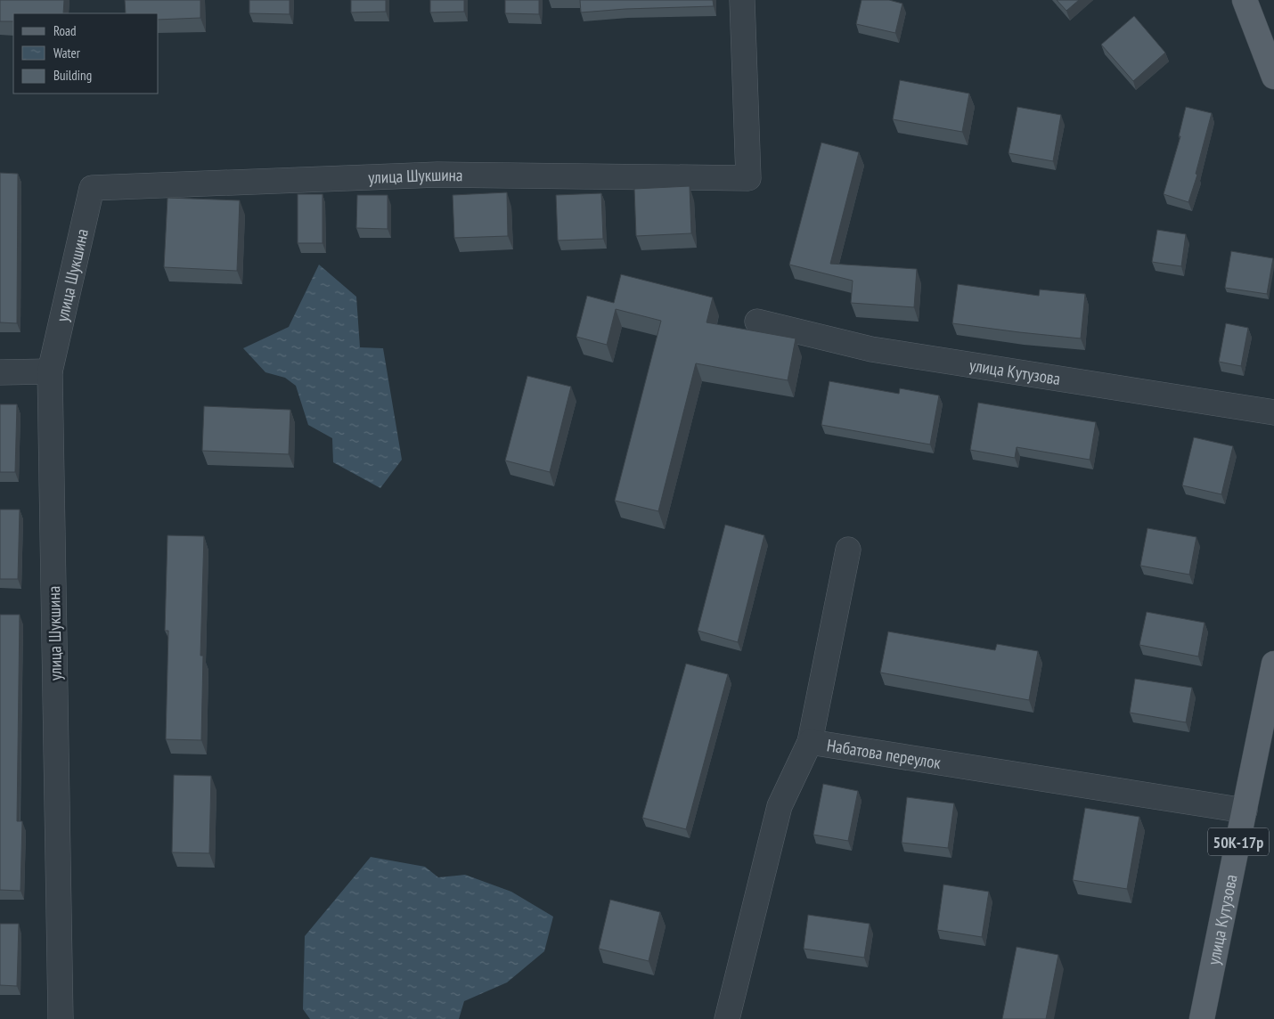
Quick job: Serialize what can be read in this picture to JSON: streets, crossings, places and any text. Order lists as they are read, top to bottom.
{
  "streets": {
    "main road": ["улица Кутузова", "50К-17р"],
    "street": ["улица Шукшина", "Набатова переулок"]
  },
  "crossings": [
    ["улица Кутузова", "Набатова переулок"]
  ],
  "legend": ["Road", "Water", "Building"]
}
